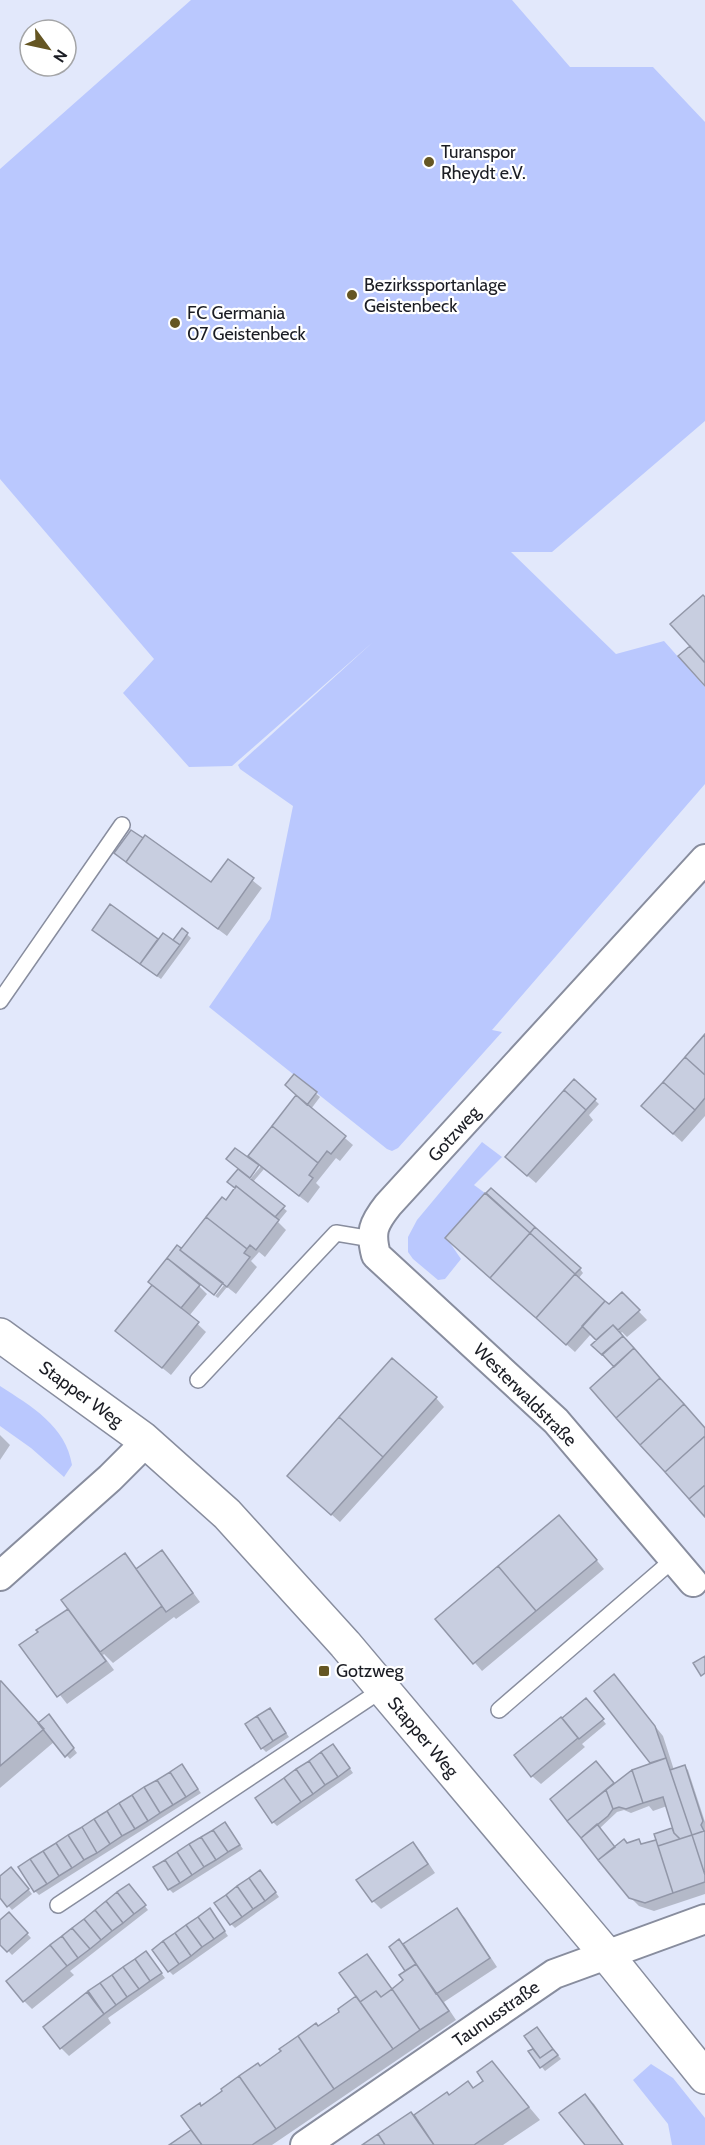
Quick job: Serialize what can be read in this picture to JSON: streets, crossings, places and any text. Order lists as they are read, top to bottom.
{
  "streets": {
    "main road": ["Stapper Weg"],
    "street": ["Gotzweg", "Westerwaldstraße", "Taunusstraße"]
  },
  "crossings": [
    ["Gotzweg", "Westerwaldstraße"],
    ["Stapper Weg", "Taunusstraße"]
  ],
  "places": {
    "other": ["Turanspor Rheydt e.V.", "Bezirkssportanlage Geistenbeck", "FC Germania 07 Geistenbeck"],
    "transit": ["Gotzweg"]
  },
  "north": "bottom right"
}
